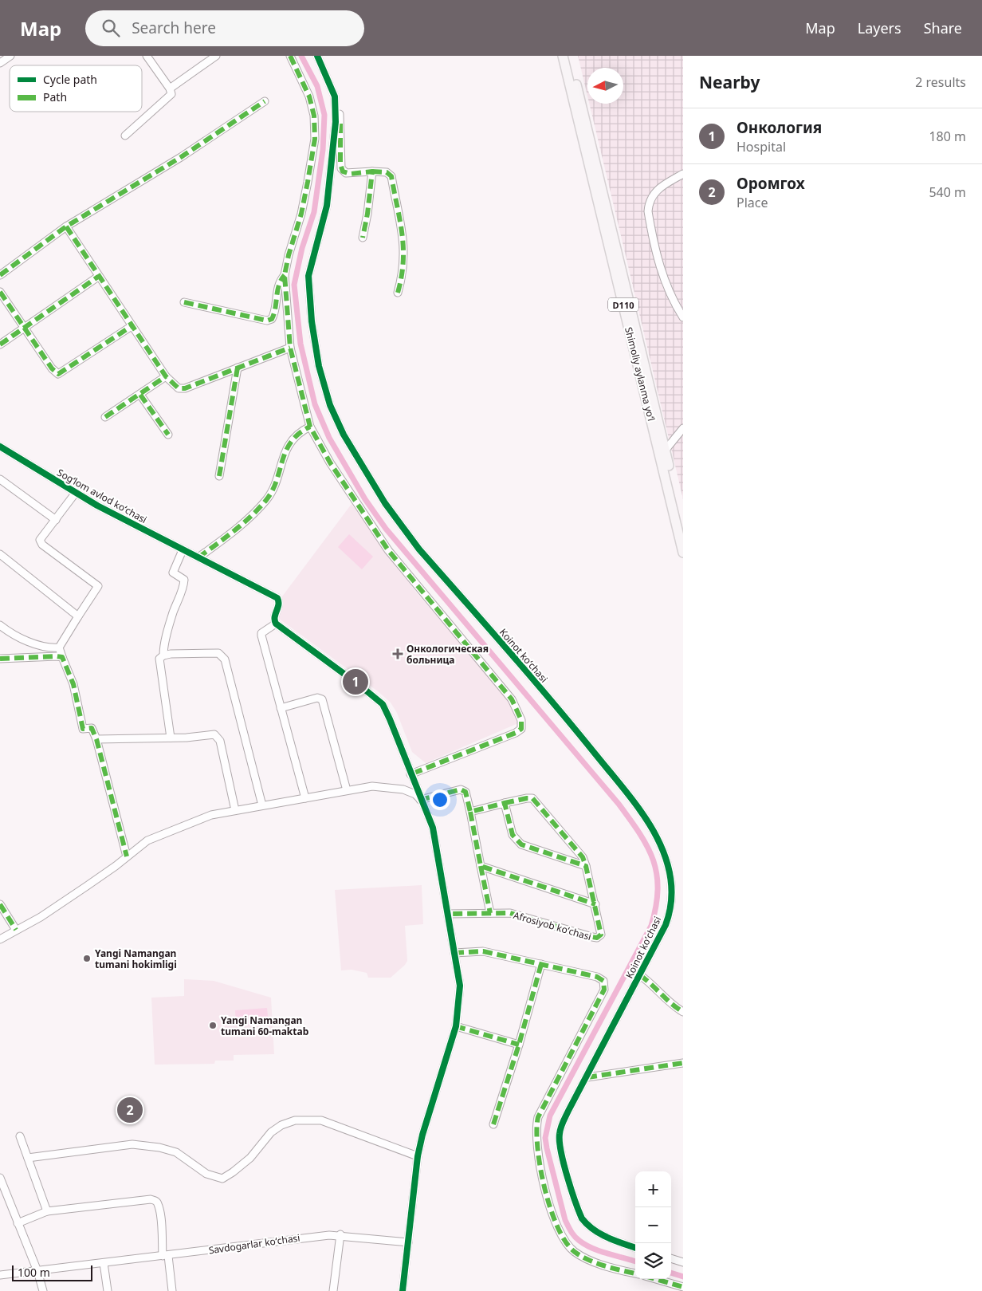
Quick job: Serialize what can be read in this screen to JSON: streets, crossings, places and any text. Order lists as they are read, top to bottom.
{
  "streets": {
    "main road": ["D110", "Shimoliy aylanma yoʻl"],
    "street": [
      "Sogʻlom avlod koʻchasi",
      "Koinot koʻchasi",
      "Afrosiyob koʻchasi",
      "Savdogarlar koʻchasi"
    ]
  },
  "places": {
    "health": ["Онкологическая больница"],
    "other": ["Yangi Namangan tumani hokimligi", "Yangi Namangan tumani 60-maktab"]
  },
  "legend": ["Cycle path", "Path"],
  "scale_bar": "100 m",
  "north": "left",
  "page": {
    "header": "Map",
    "search": "Search here",
    "nav": ["Map", "Layers", "Share"],
    "heading": ["Nearby", "2 results"],
    "list": [
      {
        "mark": "1",
        "name": "Онкология",
        "note": "Hospital",
        "value": "180 m"
      },
      {
        "mark": "2",
        "name": "Оромгох",
        "note": "Place",
        "value": "540 m"
      }
    ],
    "pins": ["1", "2"],
    "map_buttons": ["+", "−"],
    "scale": "100 m"
  }
}
